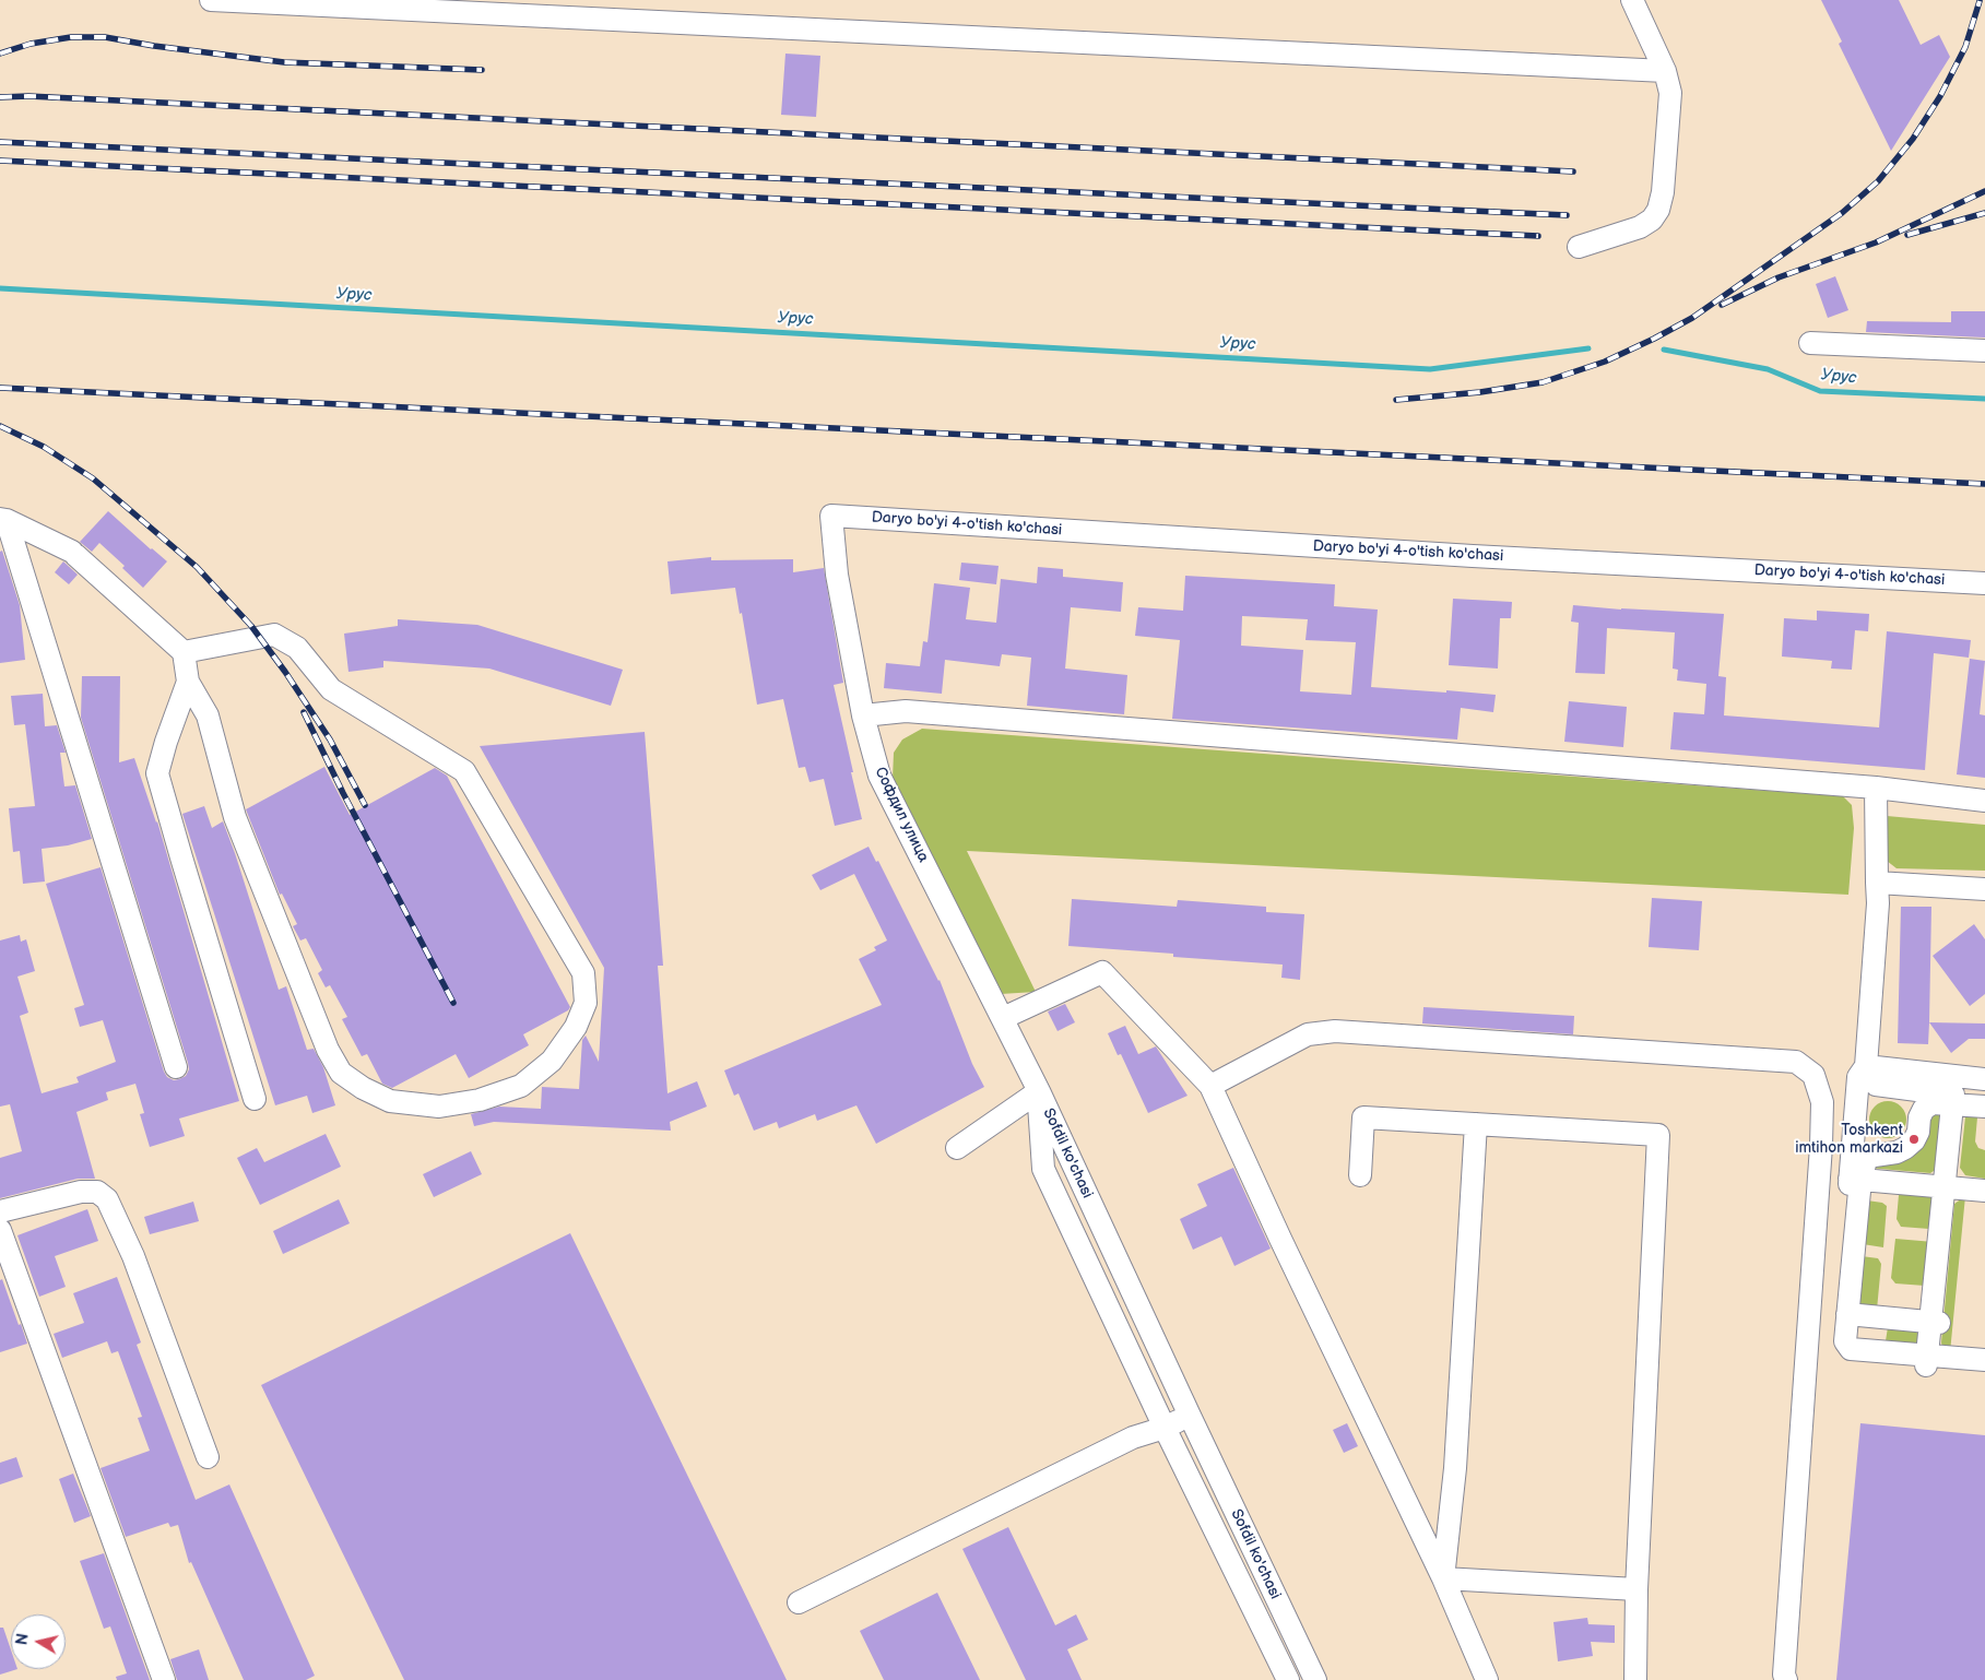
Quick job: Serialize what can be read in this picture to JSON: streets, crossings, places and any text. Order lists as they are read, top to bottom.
{
  "streets": {
    "street": ["Daryo bo'yi 4-o'tish ko'chasi", "Софдил улица", "Sofdil ko'chasi"]
  },
  "crossings": [
    ["Daryo bo'yi 4-o'tish ko'chasi", "Софдил улица"],
    ["Софдил улица", "Sofdil ko'chasi"]
  ],
  "water": ["Урус"],
  "places": ["Toshkent imtihon markazi"],
  "north": "left"
}
